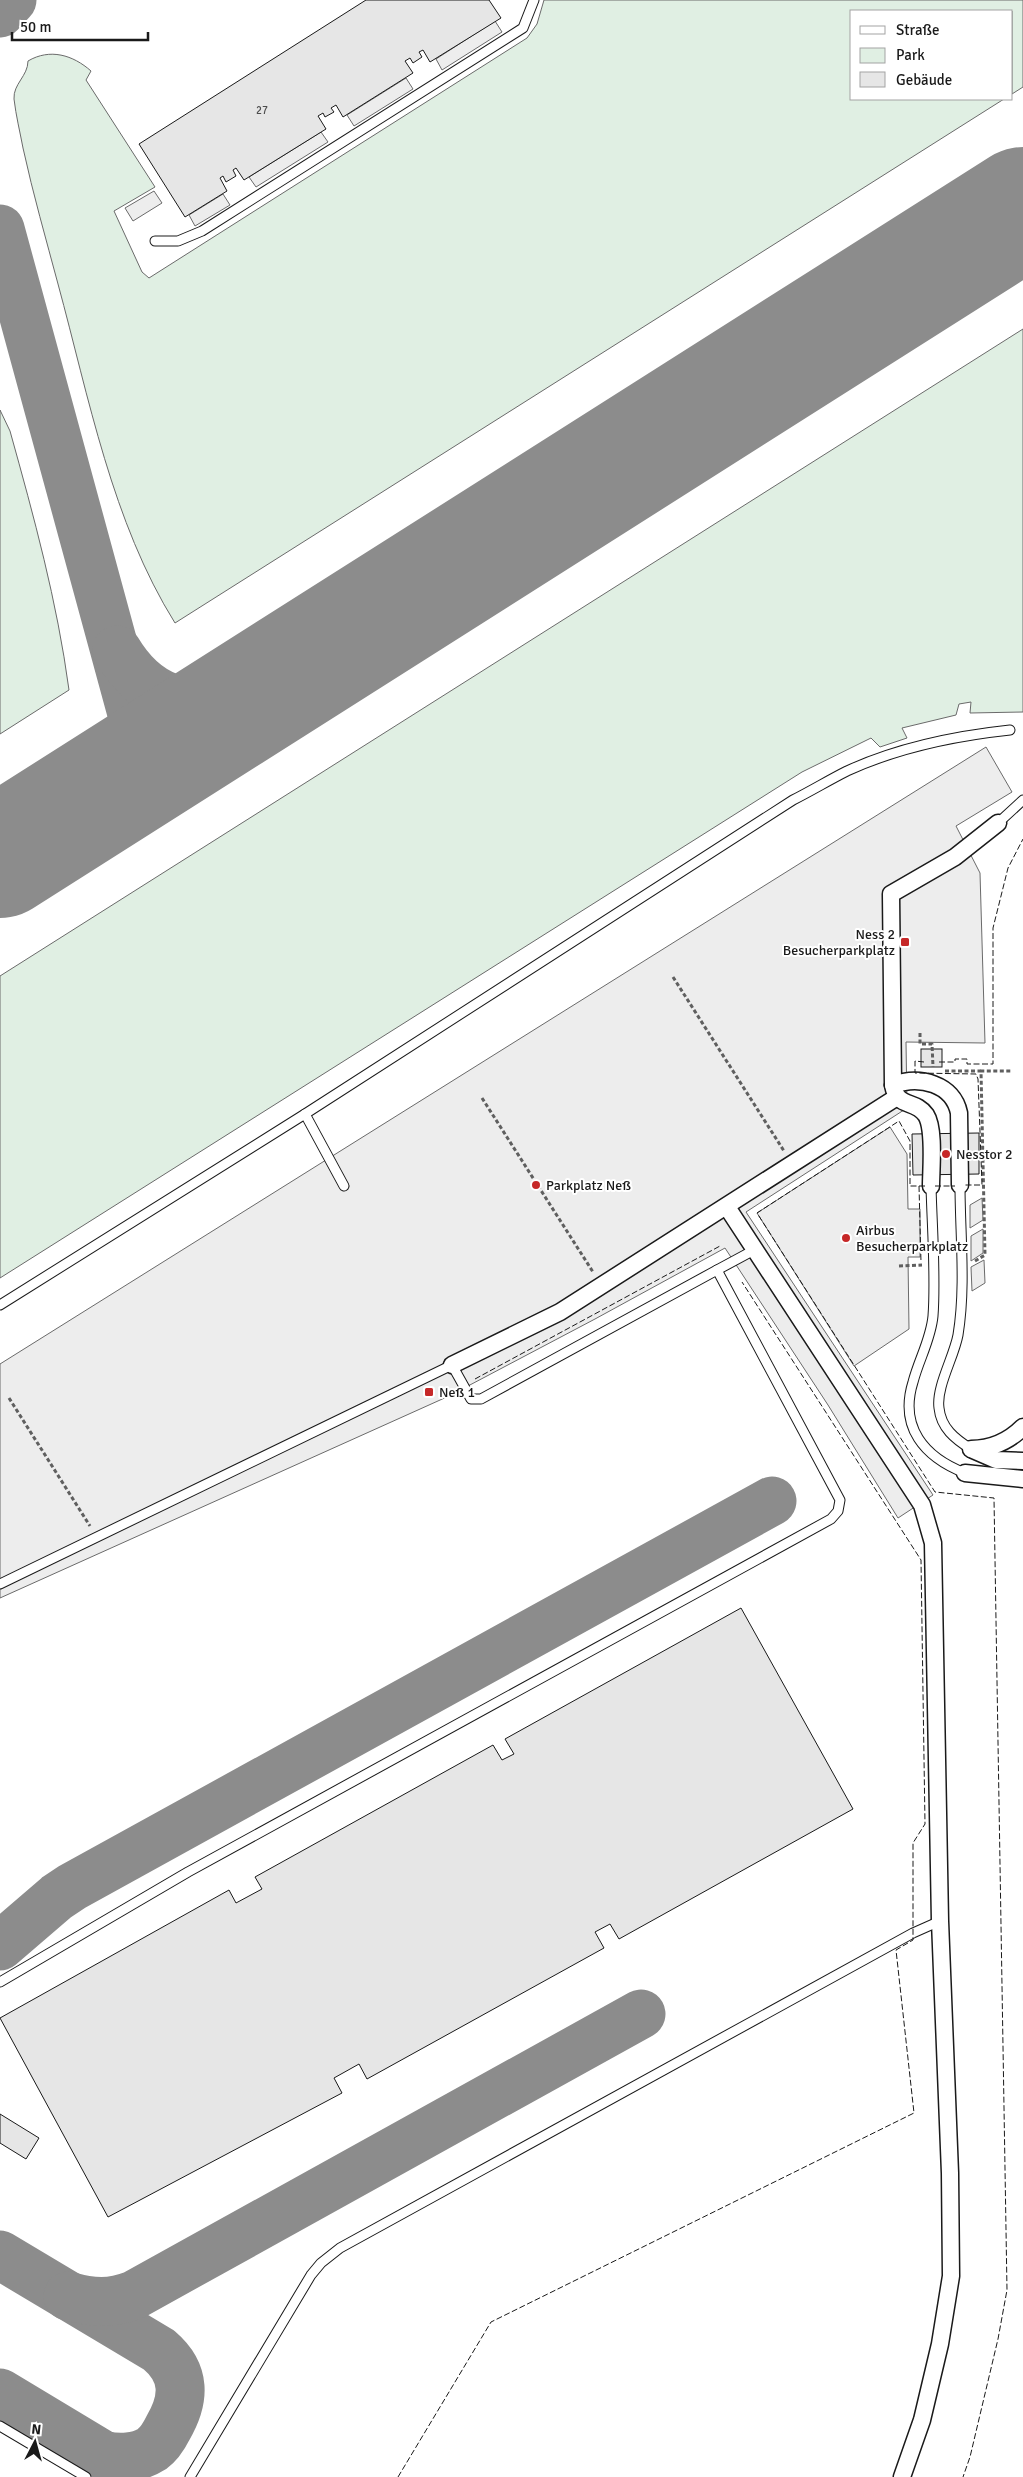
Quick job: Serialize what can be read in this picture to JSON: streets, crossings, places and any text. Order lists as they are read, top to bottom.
{
  "places": {
    "transit": ["Ness 2 Besucherparkplatz", "Neß 1"],
    "other": ["Nesstor 2", "Parkplatz Neß", "Airbus Besucherparkplatz"]
  },
  "house_numbers": ["27"],
  "legend": ["Straße", "Park", "Gebäude"],
  "scale_bar": "50 m",
  "north": "top"
}
